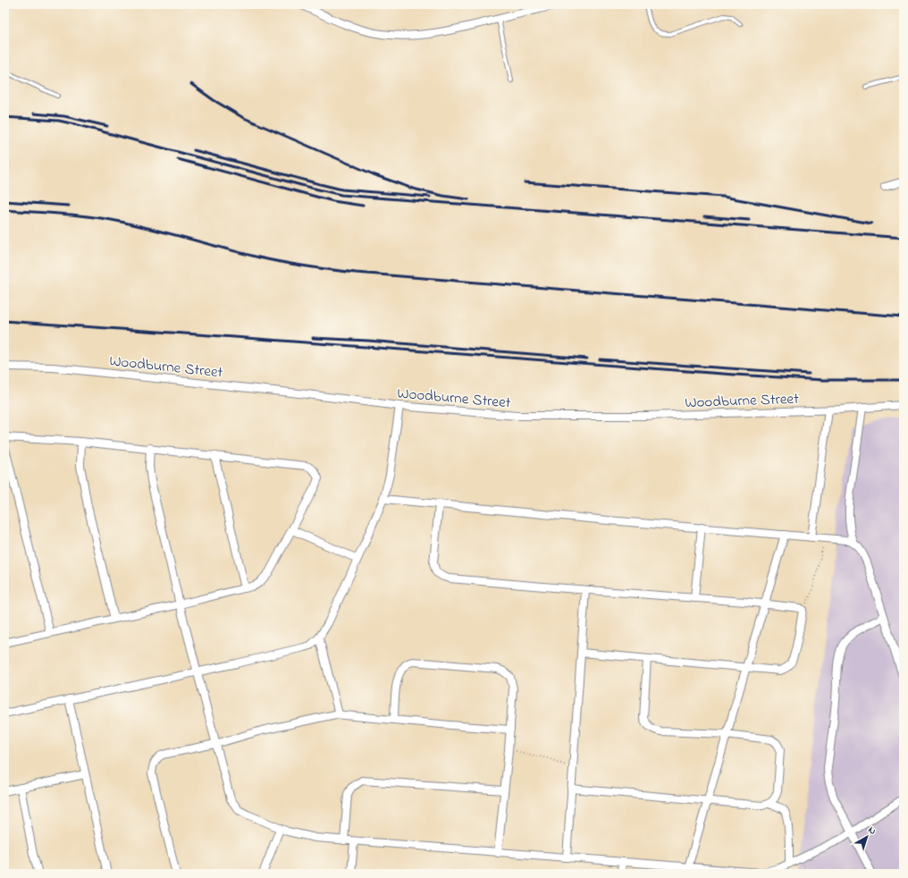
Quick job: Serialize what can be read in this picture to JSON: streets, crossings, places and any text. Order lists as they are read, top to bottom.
{
  "streets": {
    "street": ["Woodburne Street"]
  },
  "north": "top right"
}
